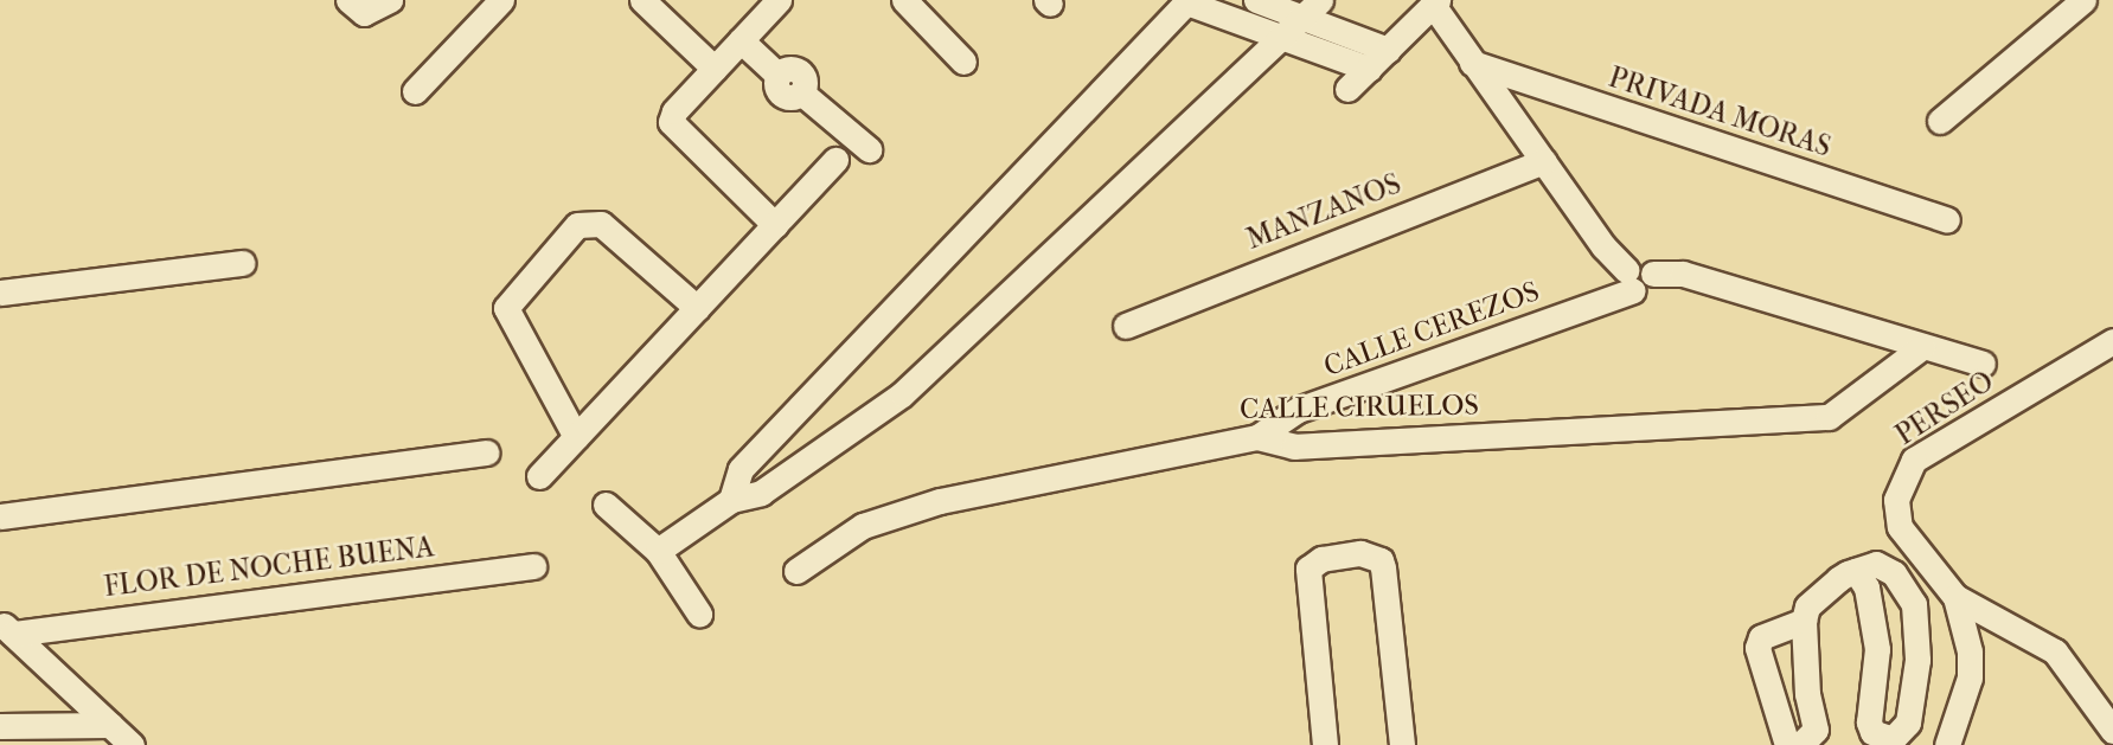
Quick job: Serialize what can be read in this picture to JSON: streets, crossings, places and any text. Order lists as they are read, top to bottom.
{
  "streets": {
    "street": [
      "PRIVADA MORAS",
      "MANZANOS",
      "CALLE CEREZOS",
      "CALLE CIRUELOS",
      "PERSEO",
      "FLOR DE NOCHE BUENA"
    ]
  },
  "crossings": [
    ["CALLE CEREZOS", "CALLE CIRUELOS"]
  ]
}
